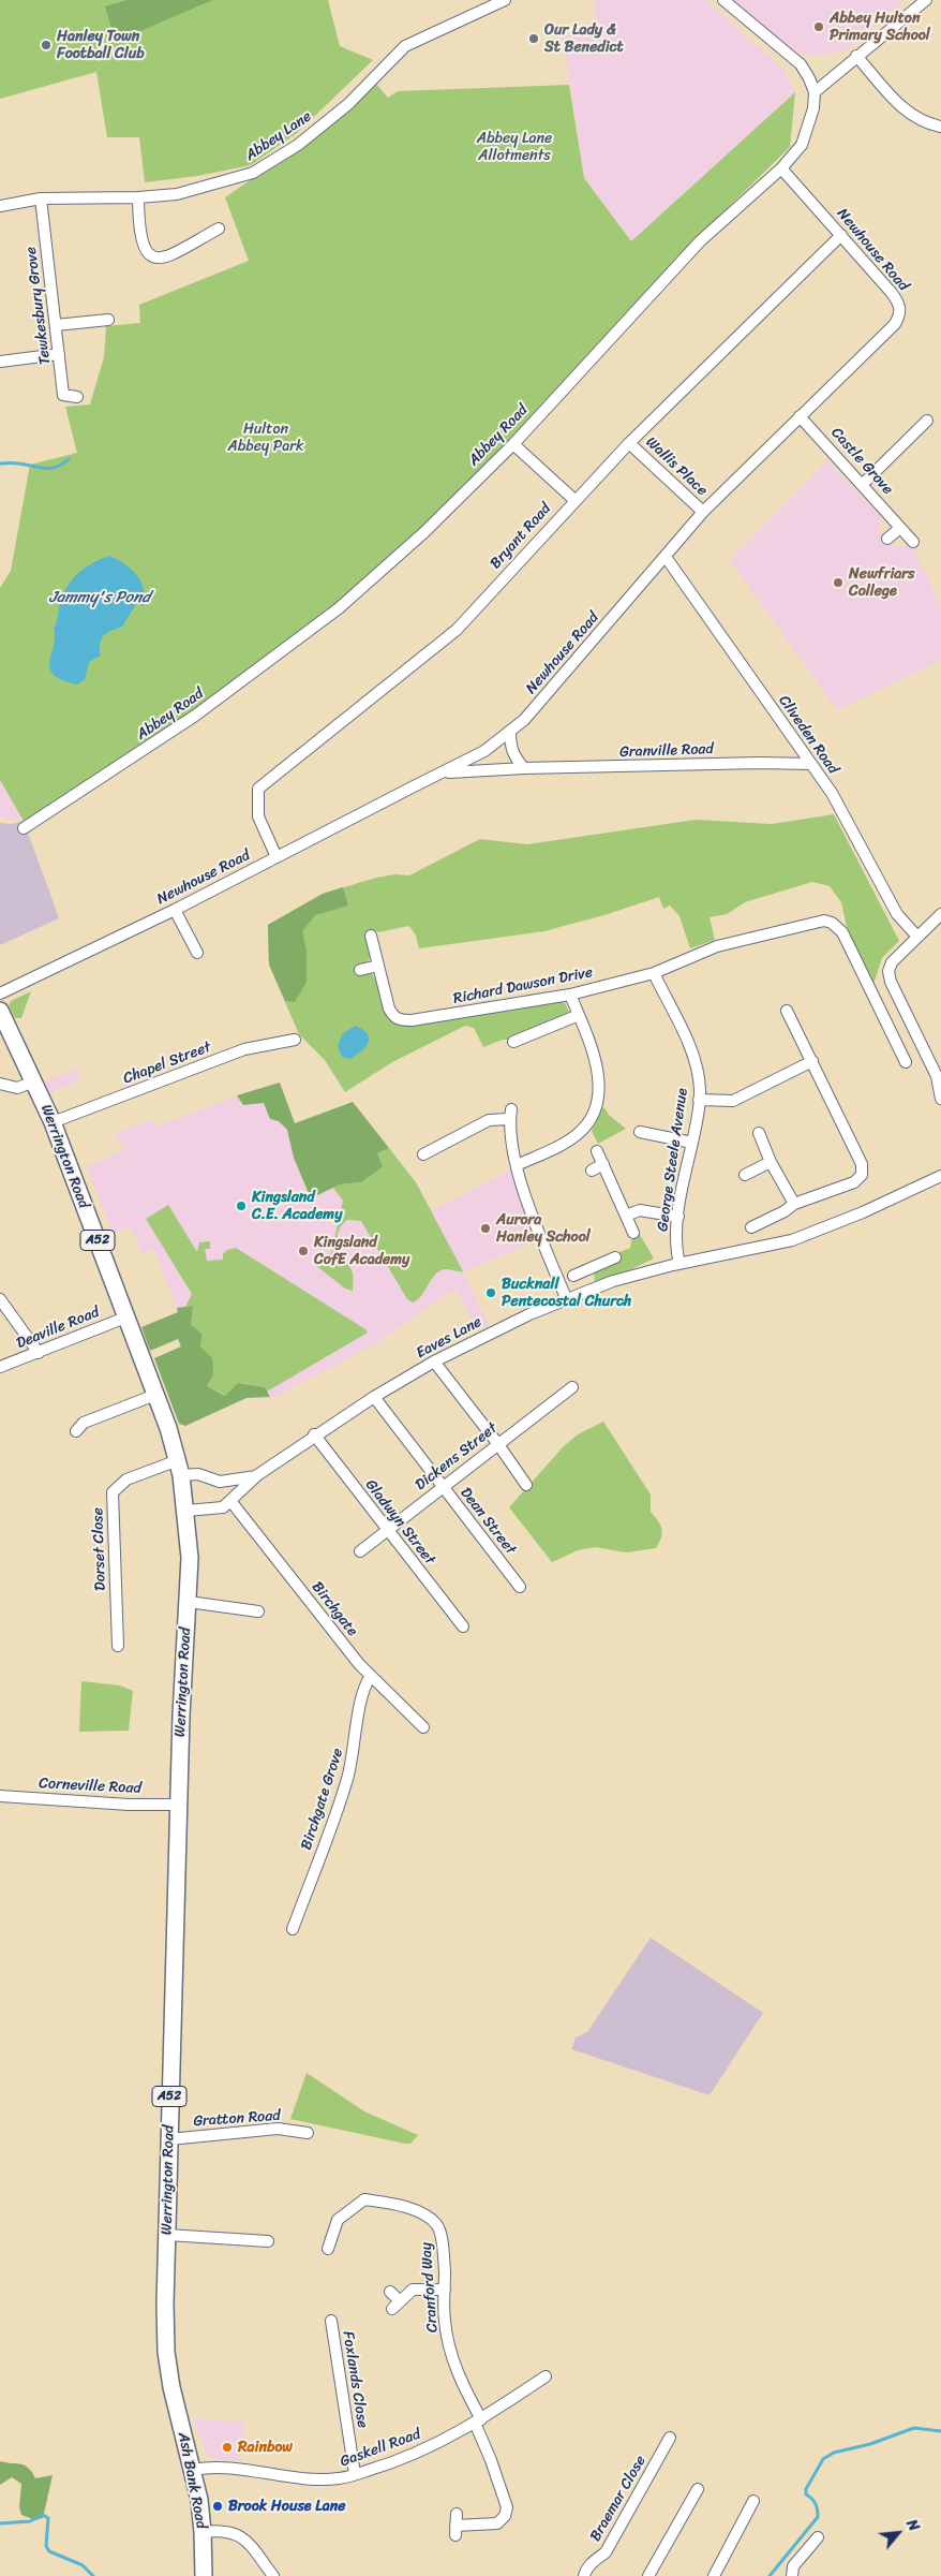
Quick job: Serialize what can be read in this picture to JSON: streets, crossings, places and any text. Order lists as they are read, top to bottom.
{
  "streets": {
    "highway": ["Werrington Road", "A52", "Ash Bank Road"],
    "street": [
      "Abbey Lane",
      "Newhouse Road",
      "Tewkesbury Grove",
      "Abbey Road",
      "Castle Grove",
      "Wallis Place",
      "Bryant Road",
      "Cliveden Road",
      "Granville Road",
      "Richard Dawson Drive",
      "Chapel Street",
      "George Steele Avenue",
      "Deaville Road",
      "Eaves Lane",
      "Dickens Street",
      "Dean Street",
      "Gladwyn Street",
      "Dorset Close",
      "Birchgate",
      "Corneville Road",
      "Birchgate Grove",
      "Gratton Road",
      "Cranford Way",
      "Foxlands Close",
      "Gaskell Road",
      "Braemar Close"
    ]
  },
  "crossings": [
    ["Abbey Lane", "Tewkesbury Grove"],
    ["Newhouse Road", "Abbey Road"],
    ["Newhouse Road", "Castle Grove"],
    ["Newhouse Road", "Wallis Place"],
    ["Newhouse Road", "Bryant Road"],
    ["Newhouse Road", "Cliveden Road"],
    ["Newhouse Road", "Granville Road"],
    ["Wallis Place", "Bryant Road"],
    ["Cliveden Road", "Granville Road"],
    ["Richard Dawson Drive", "George Steele Avenue"],
    ["Chapel Street", "Werrington Road"],
    ["Werrington Road", "Deaville Road"],
    ["Werrington Road", "Eaves Lane"],
    ["Werrington Road", "Dorset Close"],
    ["Werrington Road", "Corneville Road"],
    ["Werrington Road", "Gratton Road"],
    ["Werrington Road", "Ash Bank Road"],
    ["George Steele Avenue", "Eaves Lane"],
    ["Eaves Lane", "Dean Street"],
    ["Eaves Lane", "Gladwyn Street"],
    ["Eaves Lane", "Dorset Close"],
    ["Eaves Lane", "Birchgate"],
    ["Dickens Street", "Dean Street"],
    ["Dickens Street", "Gladwyn Street"],
    ["Birchgate", "Birchgate Grove"],
    ["Cranford Way", "Gaskell Road"],
    ["Foxlands Close", "Gaskell Road"],
    ["Gaskell Road", "Ash Bank Road"]
  ],
  "water": ["Jammy's Pond"],
  "parks": ["Abbey Lane Allotments", "Hulton Abbey Park"],
  "places": [
    "Abbey Hulton Primary School",
    "Our Lady & St Benedict",
    "Hanley Town Football Club",
    "Newfriars College",
    "Kingsland C.E. Academy",
    "Aurora Hanley School",
    "Kingsland CofE Academy",
    "Bucknall Pentecostal Church",
    "Rainbow",
    "Brook House Lane"
  ],
  "north": "top right"
}
